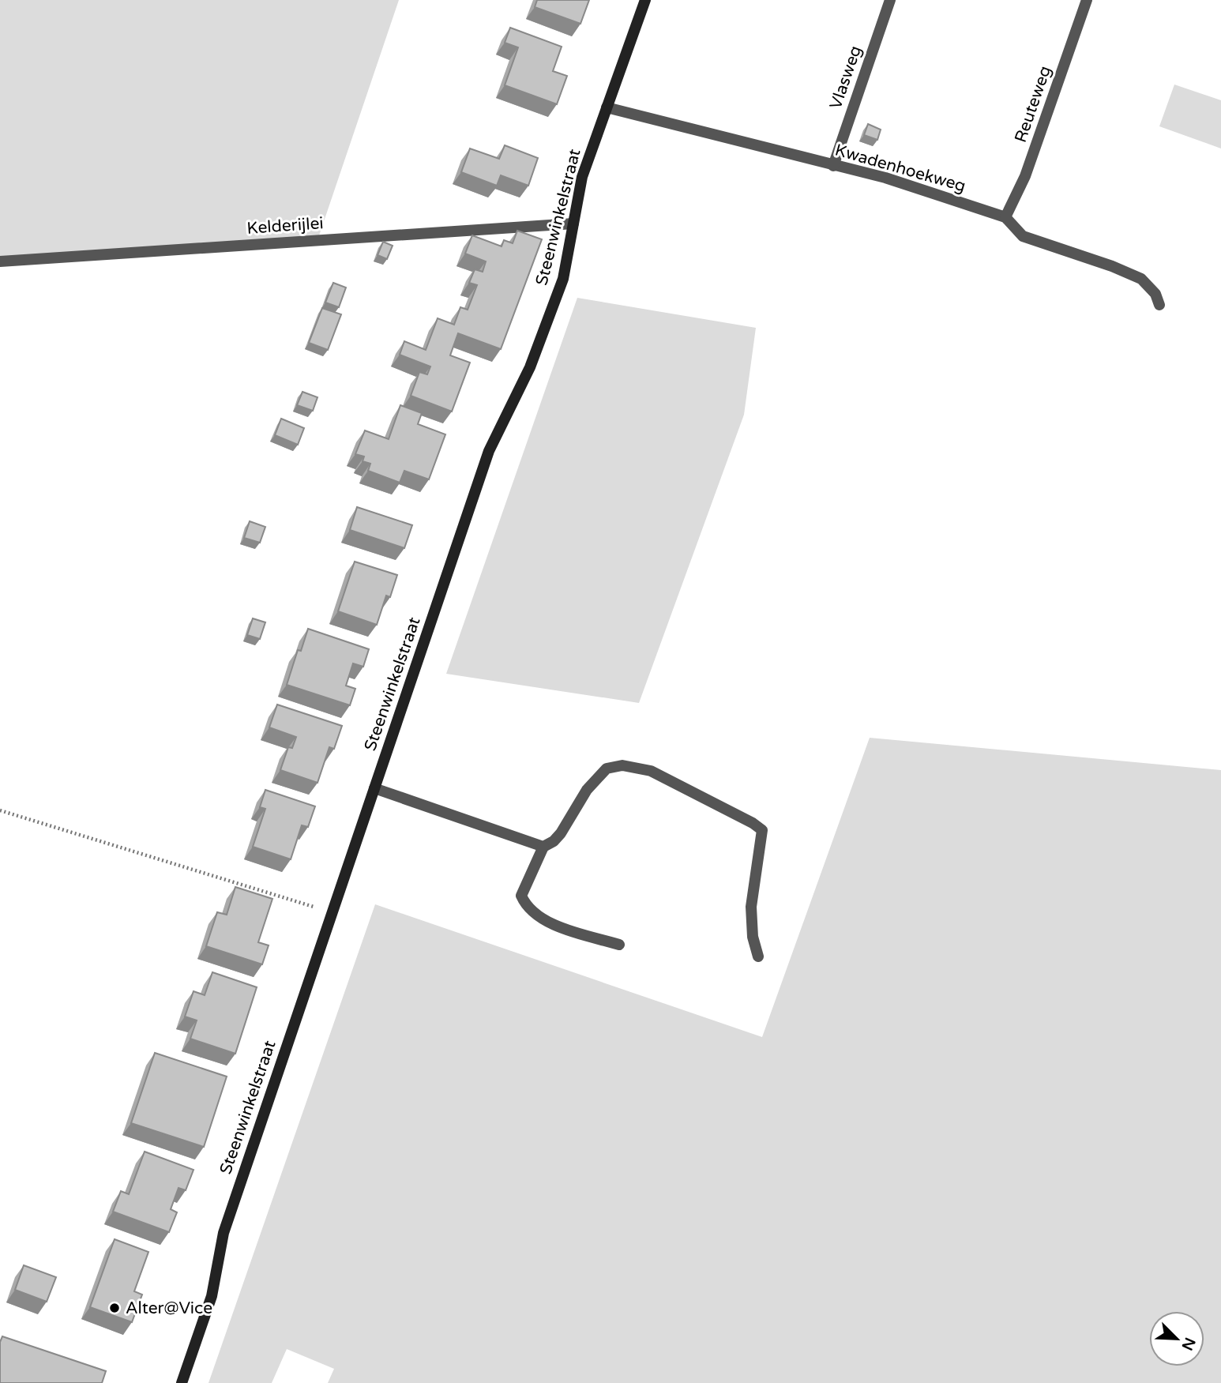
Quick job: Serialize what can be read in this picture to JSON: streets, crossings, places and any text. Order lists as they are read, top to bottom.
{
  "streets": {
    "street": [
      "Vlasweg",
      "Reuteweg",
      "Kwadenhoekweg",
      "Steenwinkelstraat",
      "Kelderijlei"
    ]
  },
  "crossings": [
    ["Vlasweg", "Kwadenhoekweg"],
    ["Reuteweg", "Kwadenhoekweg"],
    ["Kwadenhoekweg", "Steenwinkelstraat"],
    ["Steenwinkelstraat", "Kelderijlei"]
  ],
  "places": ["Alter@Vice"],
  "north": "bottom right"
}
